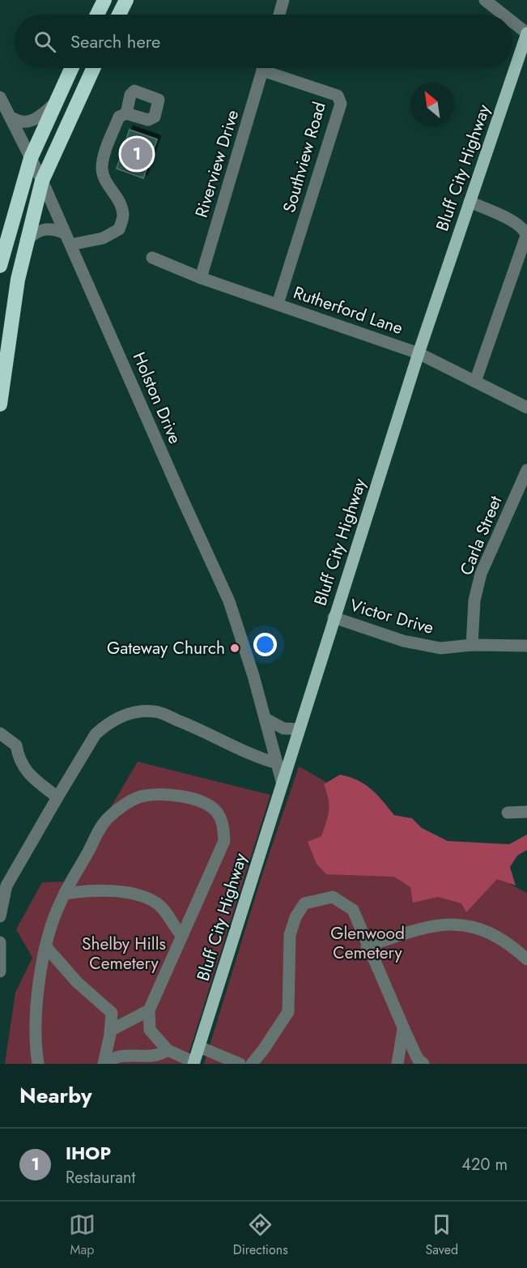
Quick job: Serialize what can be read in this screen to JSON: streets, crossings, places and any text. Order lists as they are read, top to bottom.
{
  "streets": {
    "main road": ["Bluff City Highway"],
    "street": [
      "Southview Road",
      "Riverview Drive",
      "Rutherford Lane",
      "Holston Drive",
      "Carla Street",
      "Victor Drive"
    ]
  },
  "crossings": [
    ["Southview Road", "Rutherford Lane"],
    ["Riverview Drive", "Rutherford Lane"],
    ["Bluff City Highway", "Rutherford Lane"],
    ["Bluff City Highway", "Holston Drive"],
    ["Bluff City Highway", "Victor Drive"],
    ["Carla Street", "Victor Drive"]
  ],
  "parks": ["Glenwood Cemetery", "Shelby Hills Cemetery"],
  "places": ["Gateway Church"],
  "north": "top left",
  "page": {
    "search": "Search here",
    "pins": "1",
    "heading": "Nearby",
    "list": [
      {
        "mark": "1",
        "name": "IHOP",
        "note": "Restaurant",
        "value": "420 m"
      }
    ],
    "nav": ["Map", "Directions", "Saved"]
  }
}
